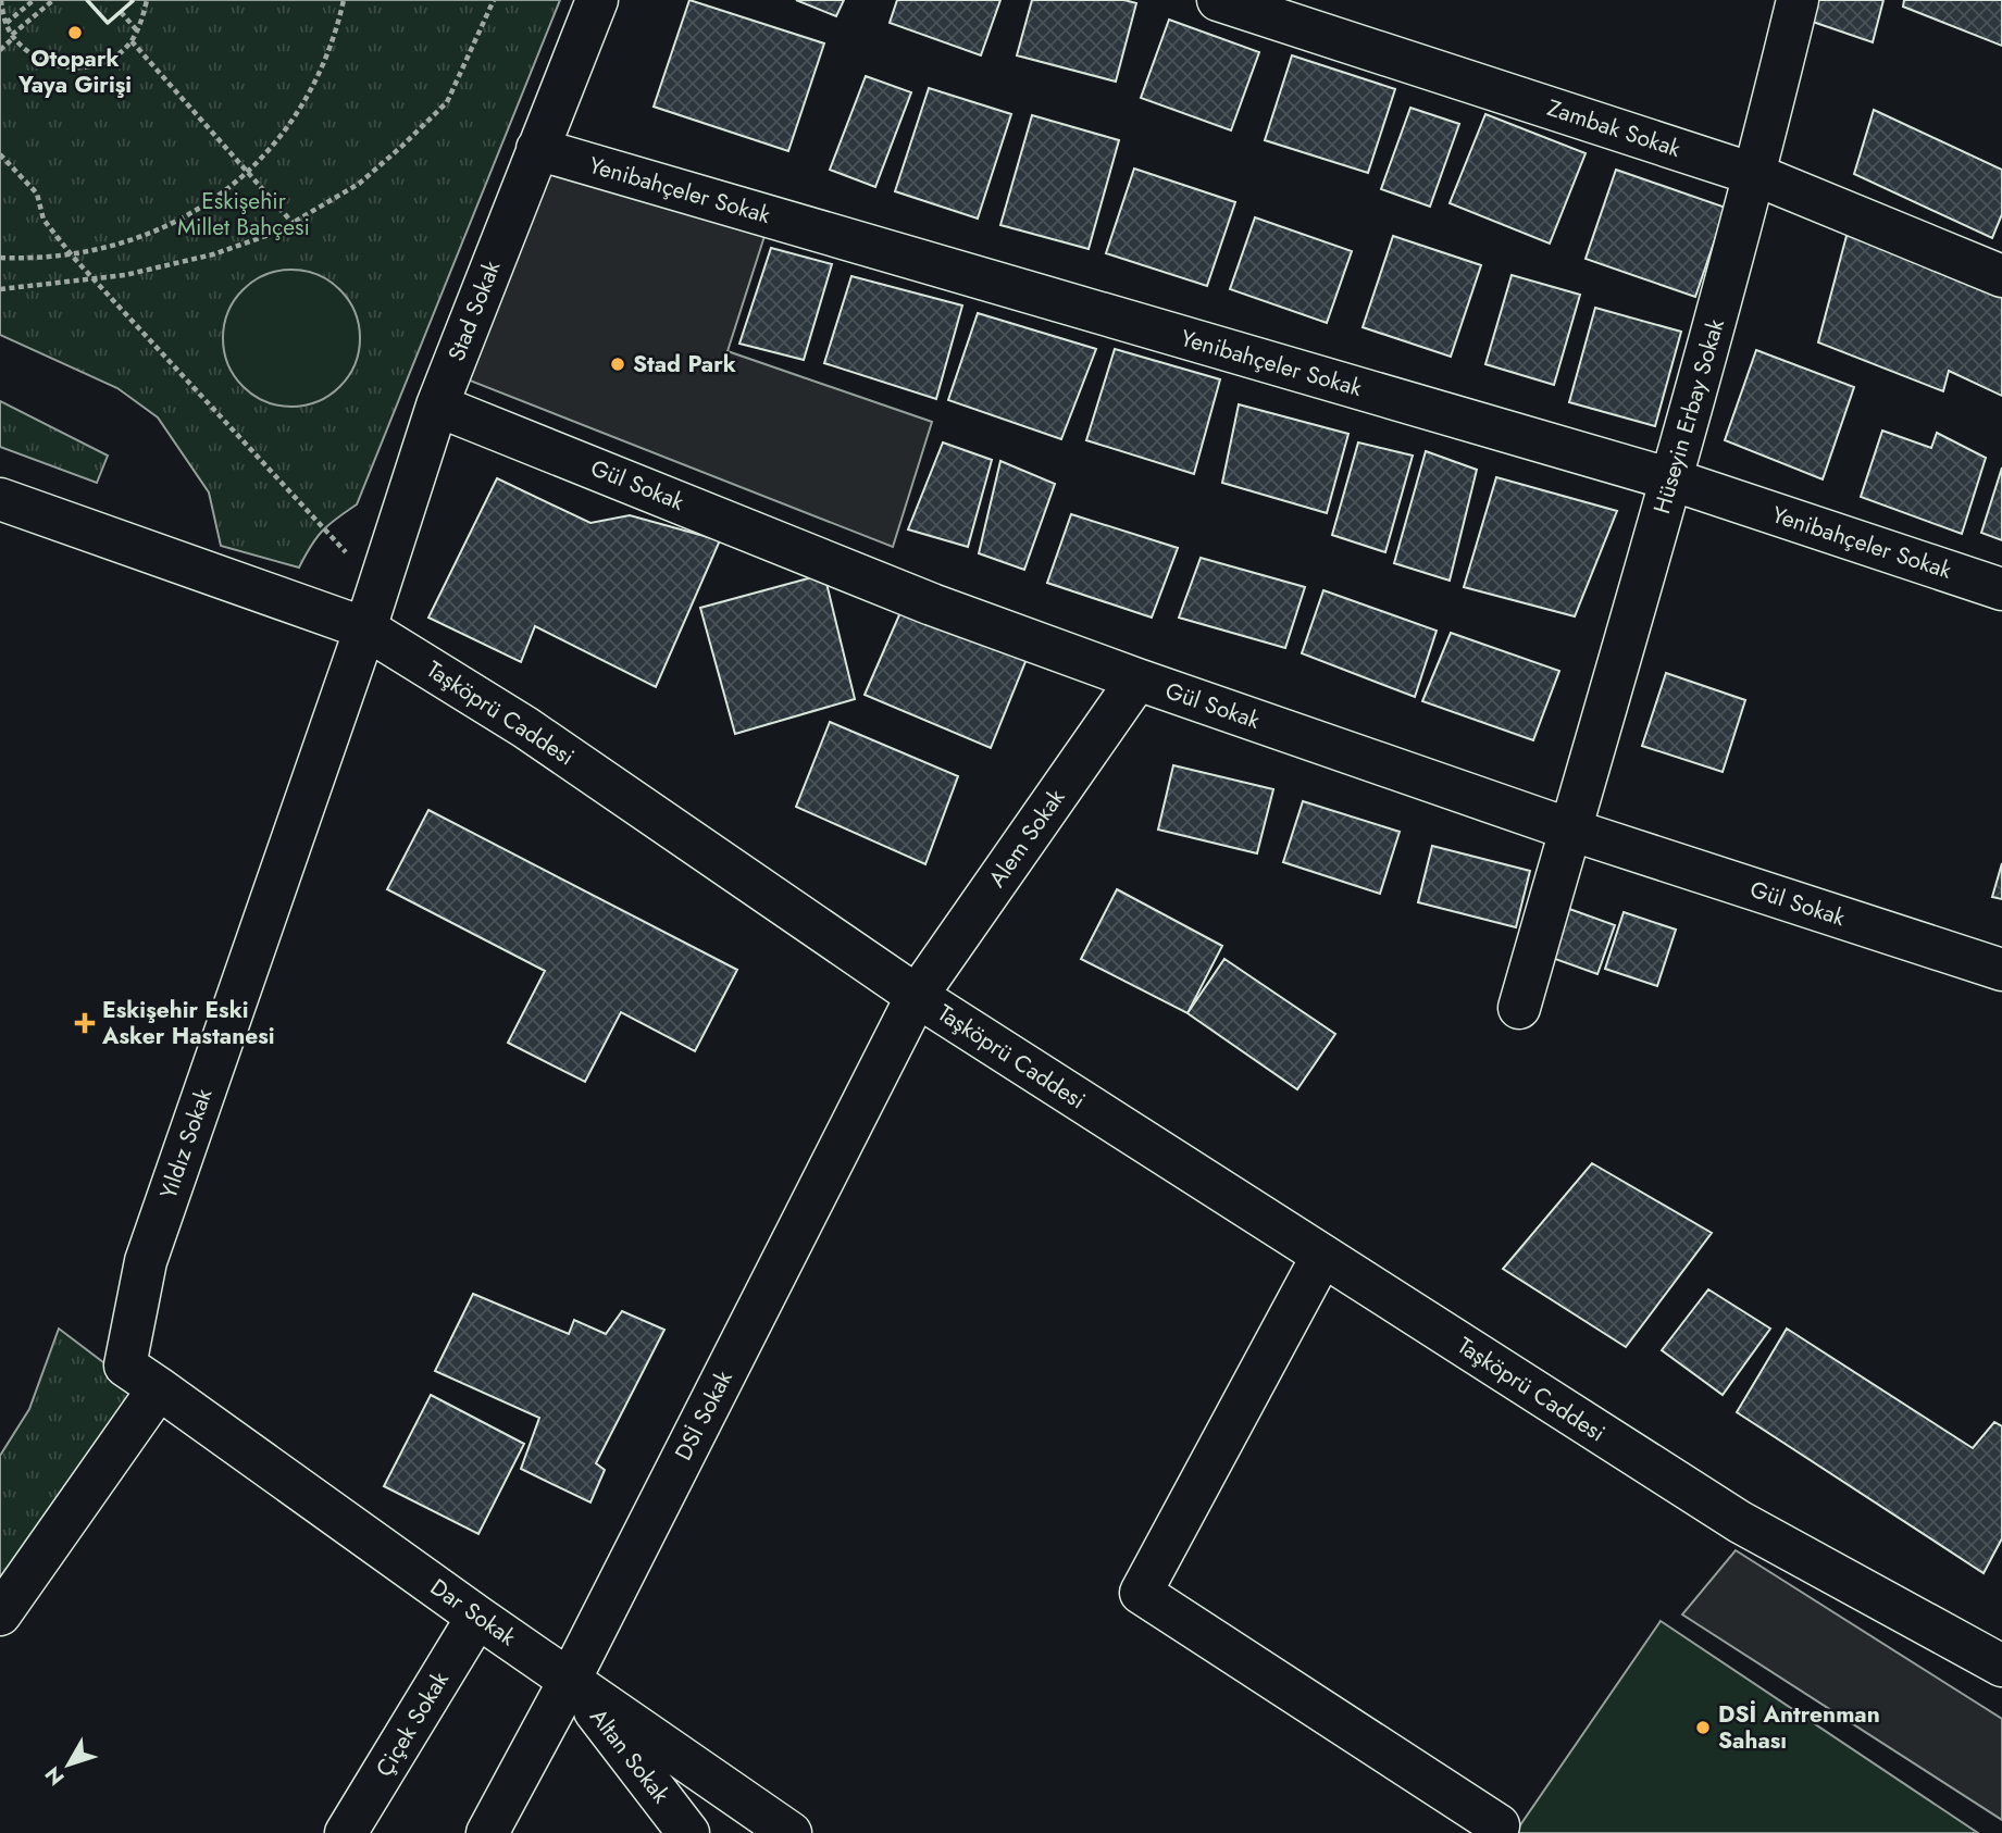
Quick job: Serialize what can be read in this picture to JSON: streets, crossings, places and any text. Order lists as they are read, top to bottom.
{
  "streets": {
    "street": [
      "Zambak Sokak",
      "Yenibahçeler Sokak",
      "Stad Sokak",
      "Hüseyin Erbay Sokak",
      "Gül Sokak",
      "Taşköprü Caddesi",
      "Alem Sokak",
      "Yıldız Sokak",
      "DSİ Sokak",
      "Dar Sokak",
      "Çiçek Sokak",
      "Altan Sokak"
    ]
  },
  "crossings": [
    ["Zambak Sokak", "Hüseyin Erbay Sokak"],
    ["Yenibahçeler Sokak", "Stad Sokak"],
    ["Yenibahçeler Sokak", "Hüseyin Erbay Sokak"],
    ["Stad Sokak", "Gül Sokak"],
    ["Stad Sokak", "Taşköprü Caddesi"],
    ["Stad Sokak", "Yıldız Sokak"],
    ["Hüseyin Erbay Sokak", "Gül Sokak"],
    ["Gül Sokak", "Alem Sokak"],
    ["Taşköprü Caddesi", "Alem Sokak"],
    ["Taşköprü Caddesi", "Yıldız Sokak"],
    ["Taşköprü Caddesi", "DSİ Sokak"],
    ["Alem Sokak", "DSİ Sokak"],
    ["Yıldız Sokak", "Dar Sokak"],
    ["DSİ Sokak", "Dar Sokak"],
    ["DSİ Sokak", "Altan Sokak"],
    ["Dar Sokak", "Çiçek Sokak"],
    ["Dar Sokak", "Altan Sokak"]
  ],
  "parks": ["Eskişehir Millet Bahçesi"],
  "places": {
    "other": ["Otopark Yaya Girişi", "Stad Park", "DSİ Antrenman Sahası"],
    "health": ["Eskişehir Eski Asker Hastanesi"]
  },
  "north": "bottom left"
}
